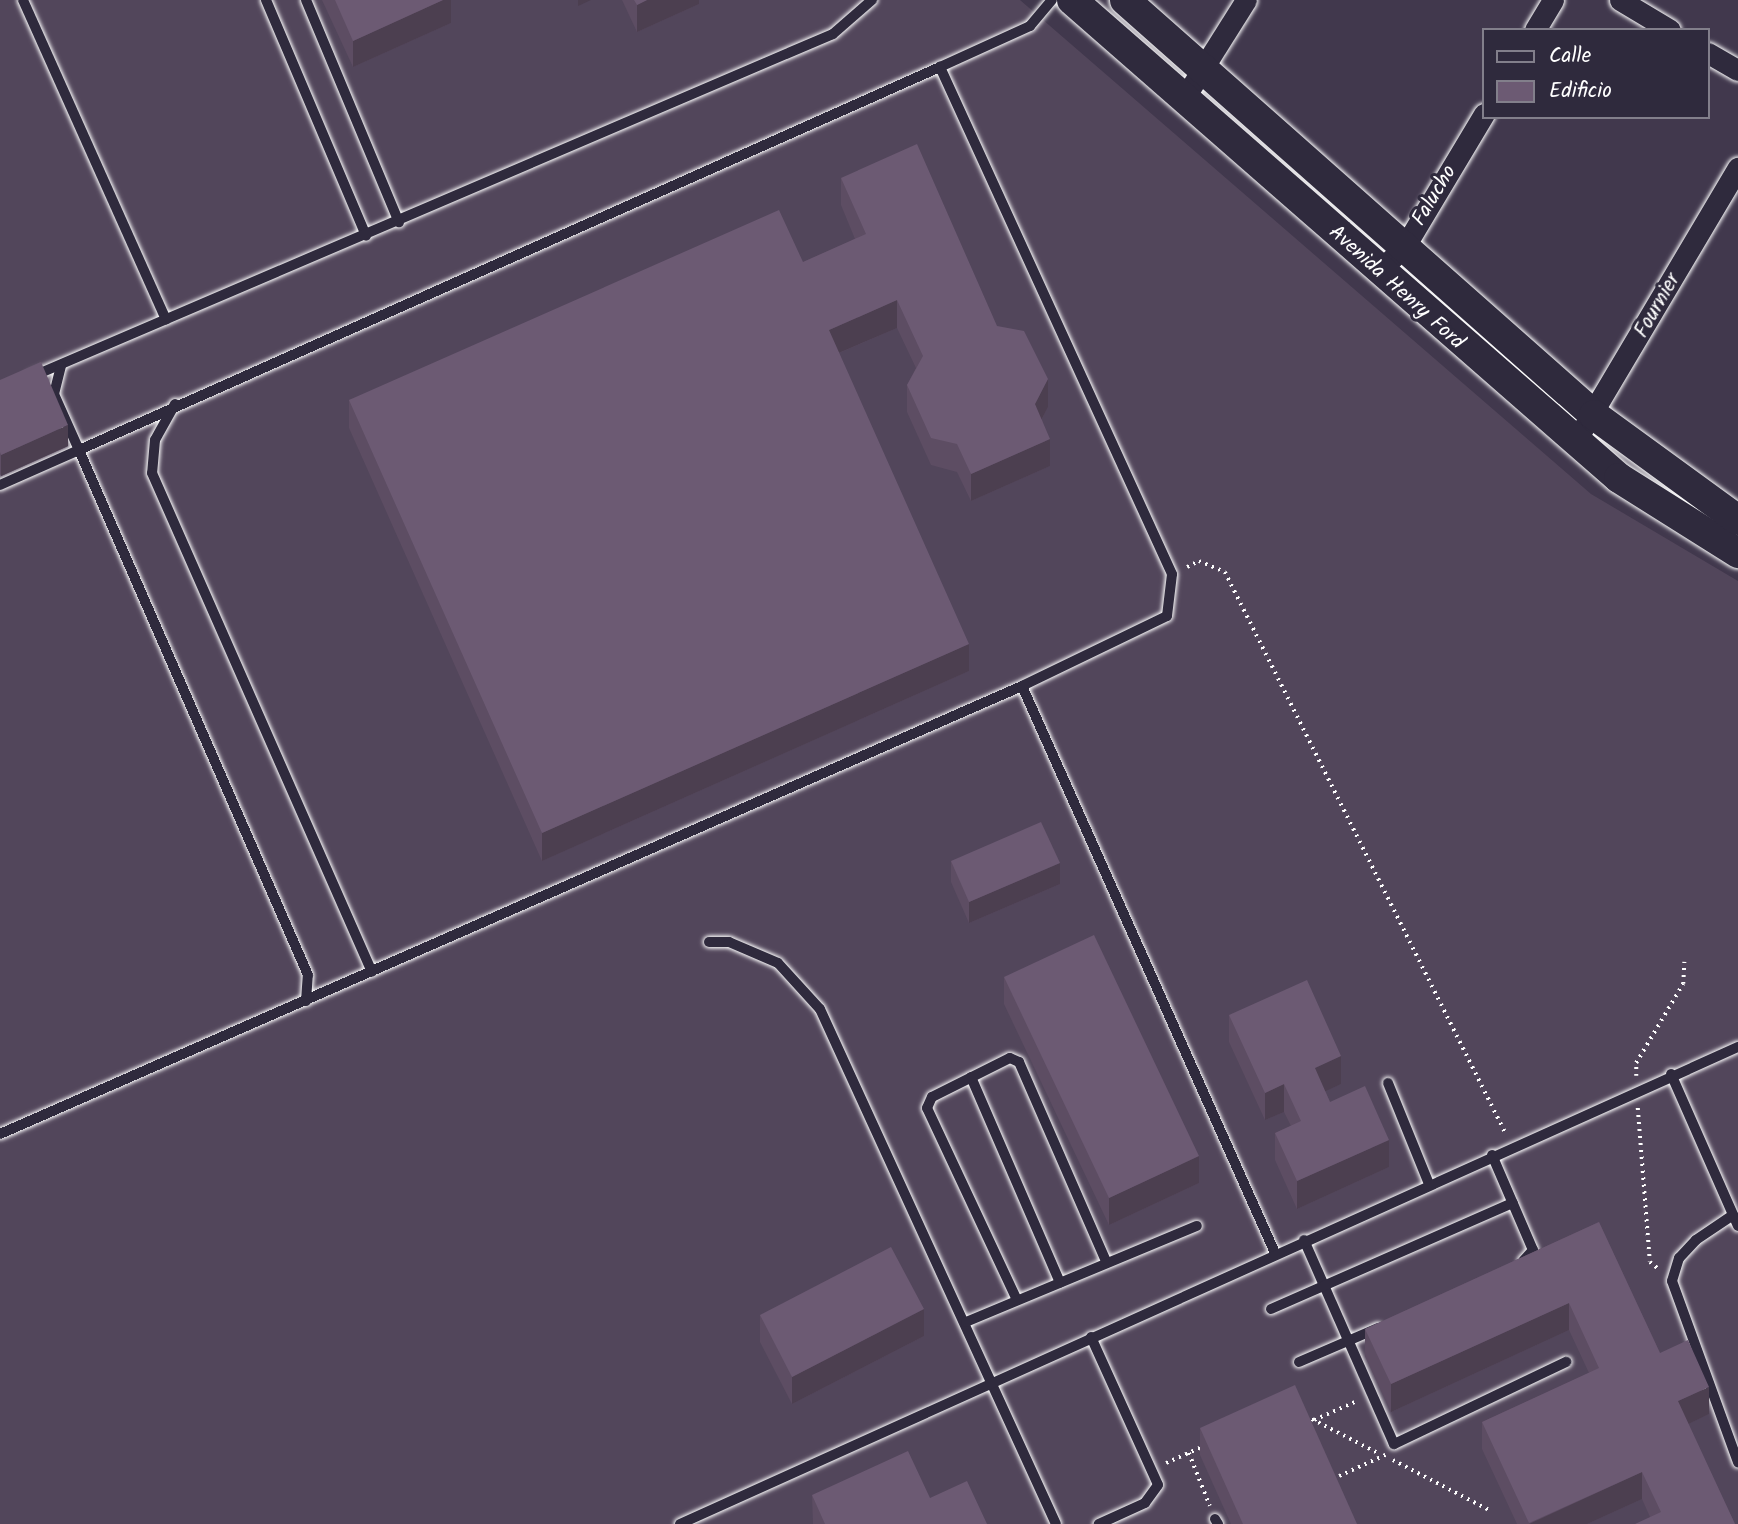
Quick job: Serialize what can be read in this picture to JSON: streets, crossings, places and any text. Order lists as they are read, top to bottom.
{
  "streets": {
    "main road": ["Avenida Henry Ford"],
    "street": ["Falucho", "Fournier"]
  },
  "crossings": [
    ["Falucho", "Avenida Henry Ford"],
    ["Avenida Henry Ford", "Fournier"]
  ],
  "legend": ["Calle", "Edificio"]
}
